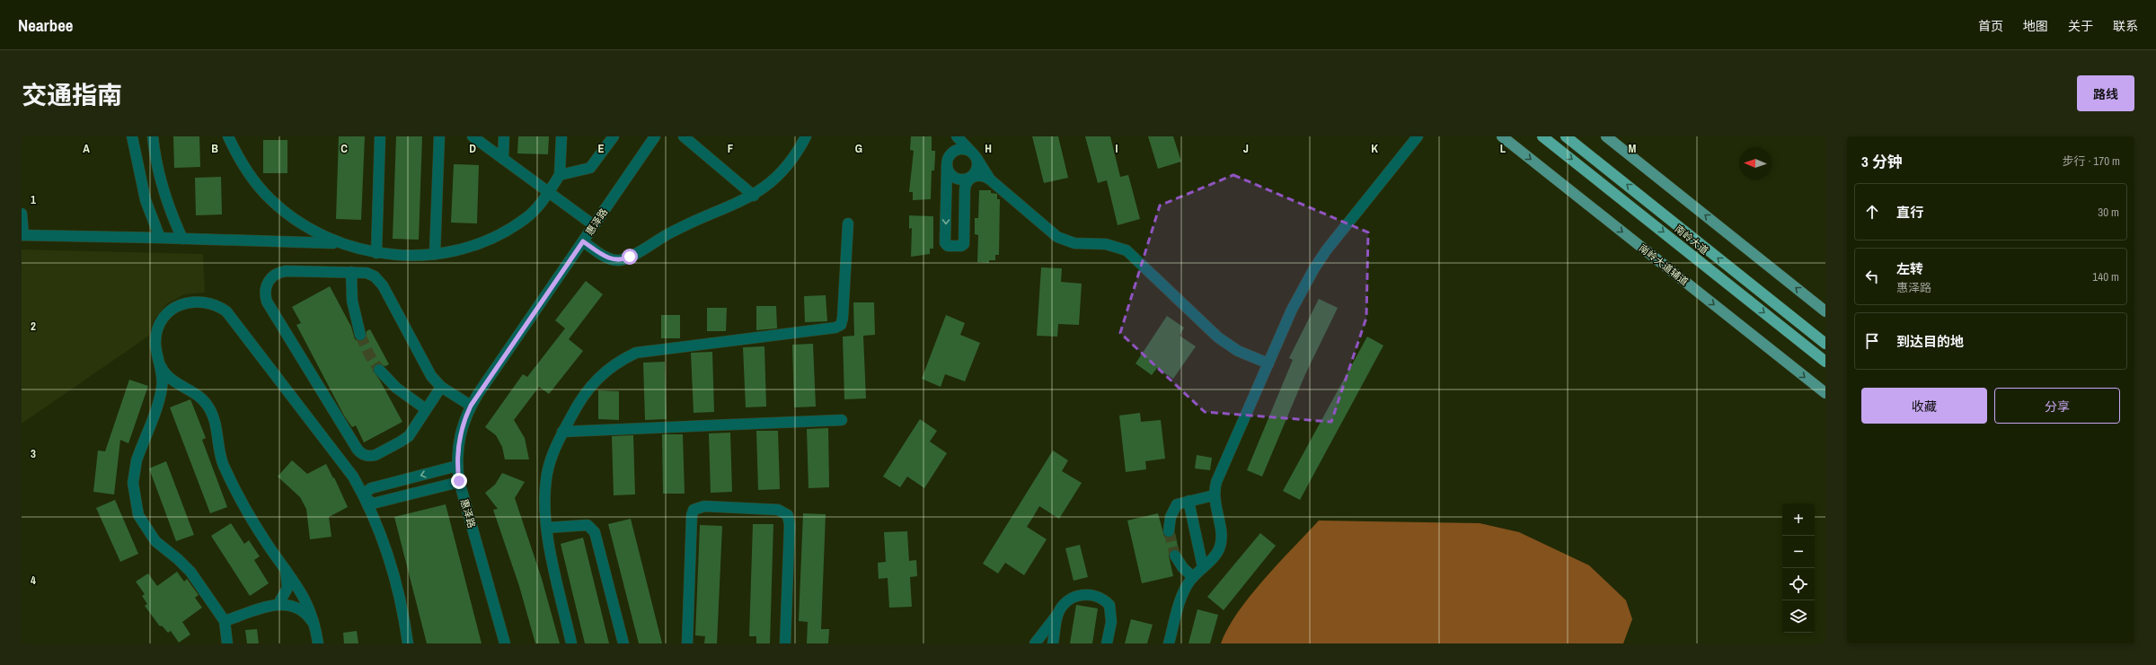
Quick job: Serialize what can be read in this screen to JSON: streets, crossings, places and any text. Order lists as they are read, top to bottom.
{
  "streets": {
    "highway": ["南岭大道"],
    "main road": ["南岭大道辅道"],
    "street": ["惠泽路"]
  },
  "north": "left",
  "page": {
    "header": "Nearbee",
    "nav": [
      "首页",
      "地图",
      "关于",
      "联系"
    ],
    "title": "交通指南",
    "buttons": [
      "路线",
      ["收藏", "分享"]
    ],
    "heading": ["3 分钟", "步行 · 170 m"],
    "list": [
      ["直行", "30 m"],
      ["左转", "惠泽路", "140 m"],
      "到达目的地"
    ],
    "map_buttons": ["+", "−"]
  },
  "grid": {
    "columns": [
      "A",
      "B",
      "C",
      "D",
      "E",
      "F",
      "G",
      "H",
      "I",
      "J",
      "K",
      "L",
      "M"
    ],
    "rows": [
      "1",
      "2",
      "3",
      "4"
    ]
  }
}
